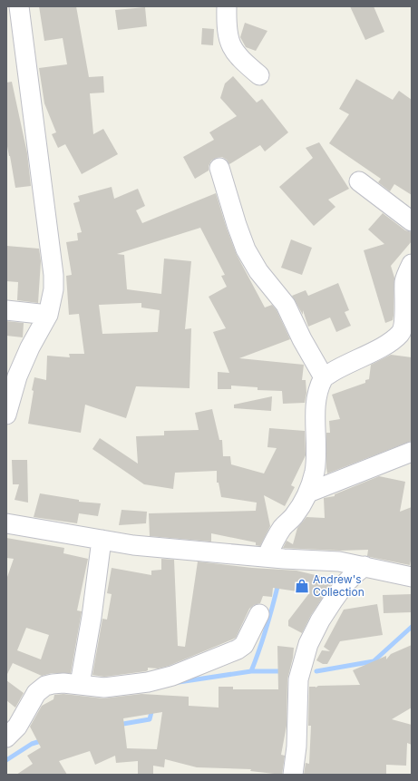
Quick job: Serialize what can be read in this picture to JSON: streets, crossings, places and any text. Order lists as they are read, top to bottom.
{
  "places": {
    "shop": ["Andrew's Collection"]
  }
}
